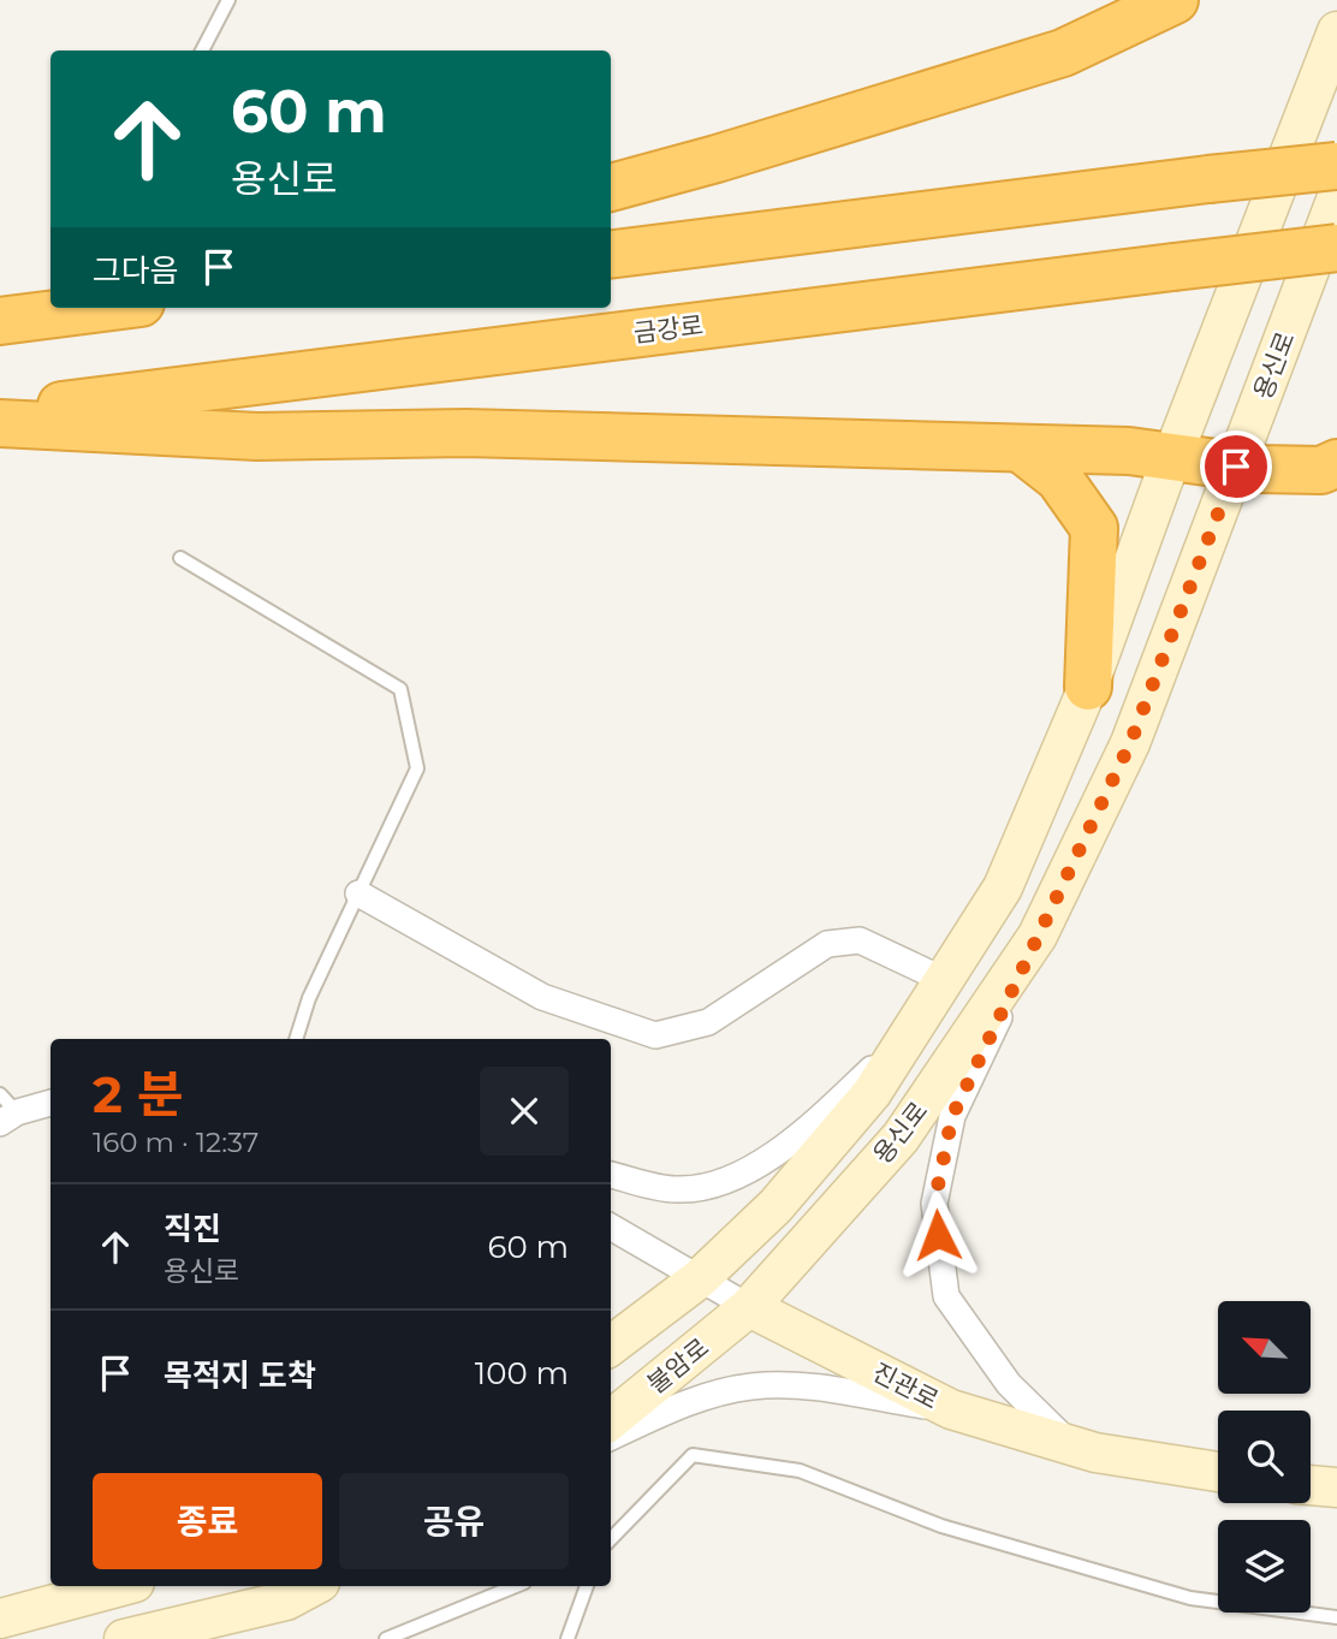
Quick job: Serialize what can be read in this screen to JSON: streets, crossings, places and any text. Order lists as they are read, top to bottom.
{
  "streets": {
    "highway": ["금강로"],
    "street": ["용신로", "불암로", "진관로"]
  },
  "crossings": [
    ["용신로", "불암로"],
    ["용신로", "진관로"],
    ["불암로", "진관로"]
  ],
  "north": "top left",
  "page": {
    "turn": ["60 m", "용신로"],
    "then": "그다음",
    "heading": ["2 분", "160 m · 12:37"],
    "list": [
      {
        "name": "직진",
        "note": "용신로",
        "value": "60 m"
      },
      {
        "name": "목적지 도착",
        "value": "100 m"
      }
    ],
    "buttons": ["종료", "공유"]
  }
}
